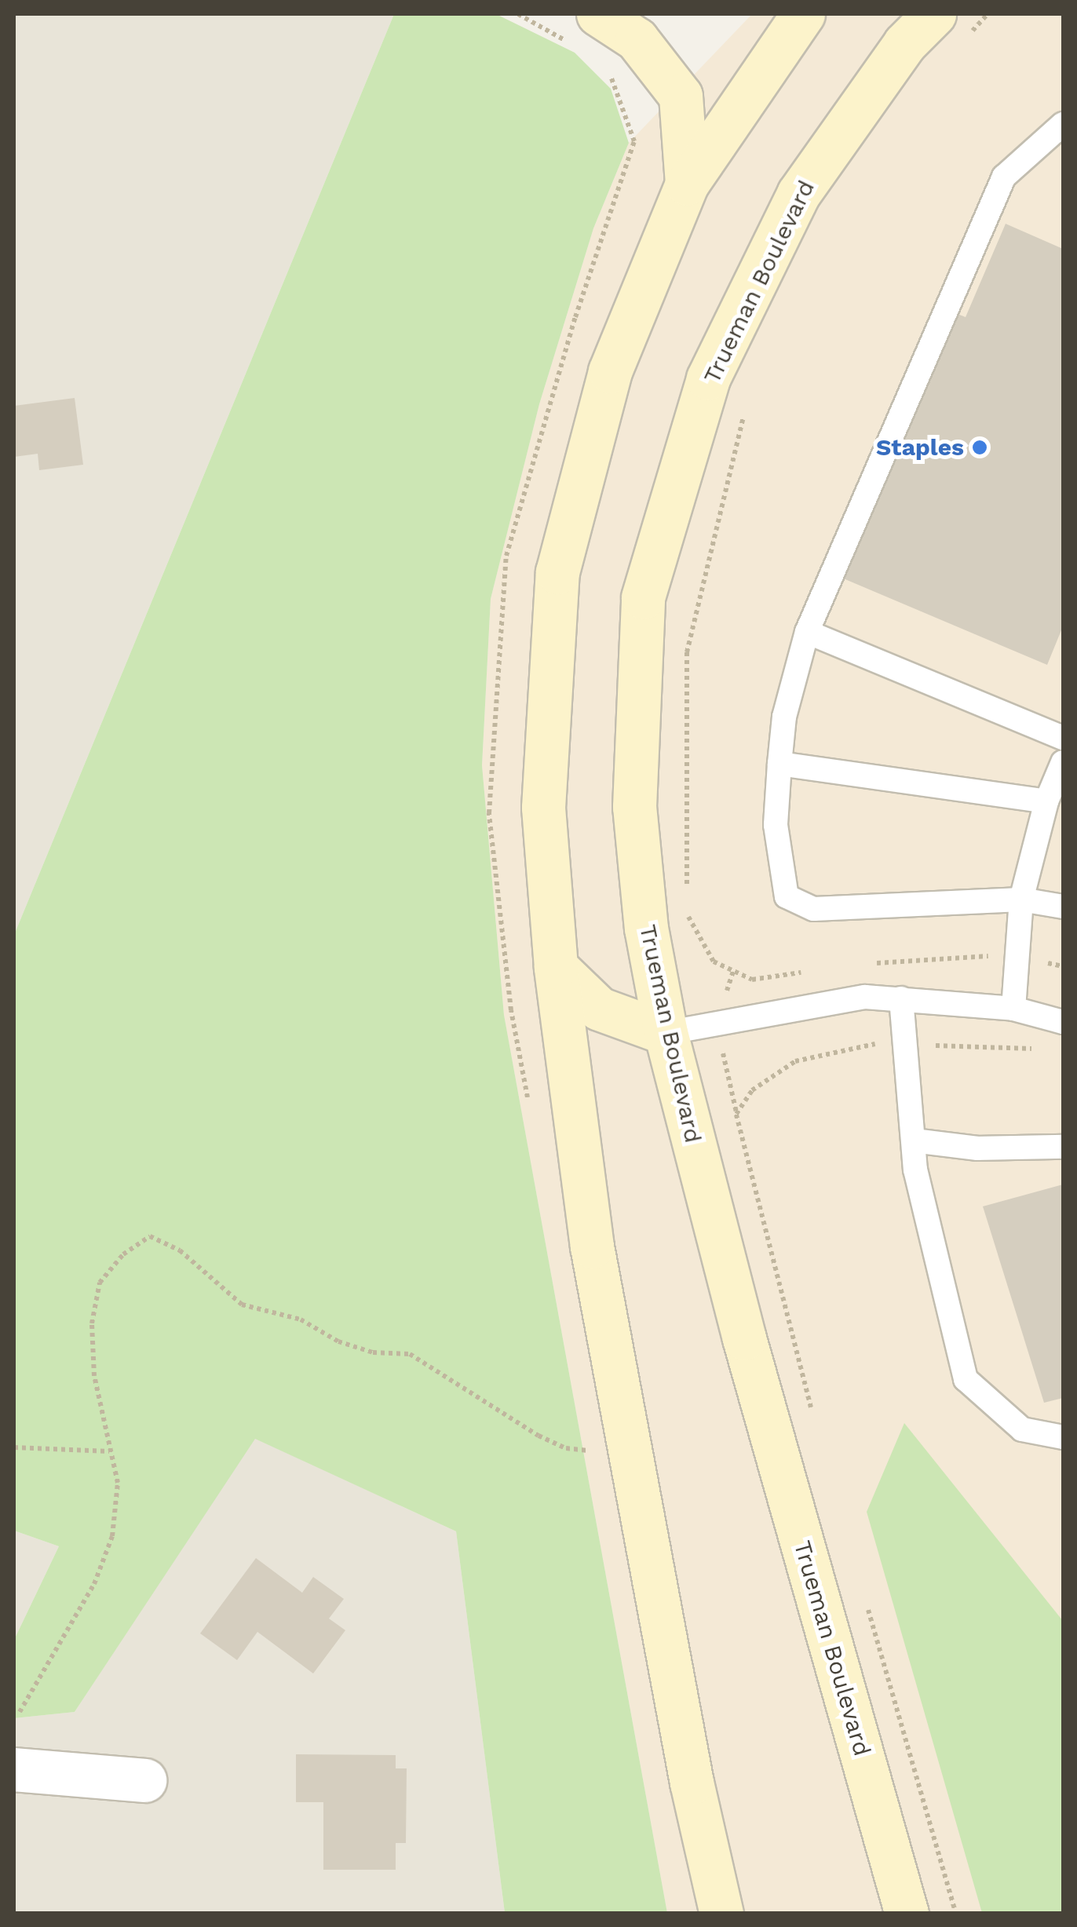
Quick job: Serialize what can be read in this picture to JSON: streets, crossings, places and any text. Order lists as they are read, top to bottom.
{
  "streets": {
    "main road": ["Trueman Boulevard"]
  },
  "places": ["Staples"]
}
